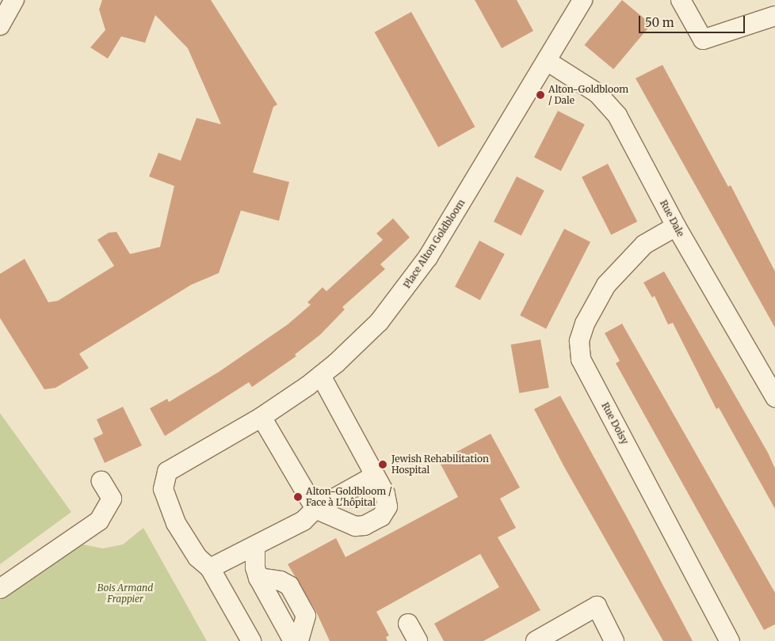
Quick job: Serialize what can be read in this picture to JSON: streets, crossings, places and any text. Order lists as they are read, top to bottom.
{
  "streets": {
    "street": ["Rue Dale", "Place Alton Goldbloom", "Rue Doisy"]
  },
  "crossings": [
    ["Rue Dale", "Place Alton Goldbloom"],
    ["Rue Dale", "Rue Doisy"]
  ],
  "parks": ["Bois Armand Frappier"],
  "places": ["Alton-Goldbloom / Dale", "Jewish Rehabilitation Hospital", "Alton-Goldbloom / Face à L'hôpital"],
  "scale_bar": "50 m"
}
